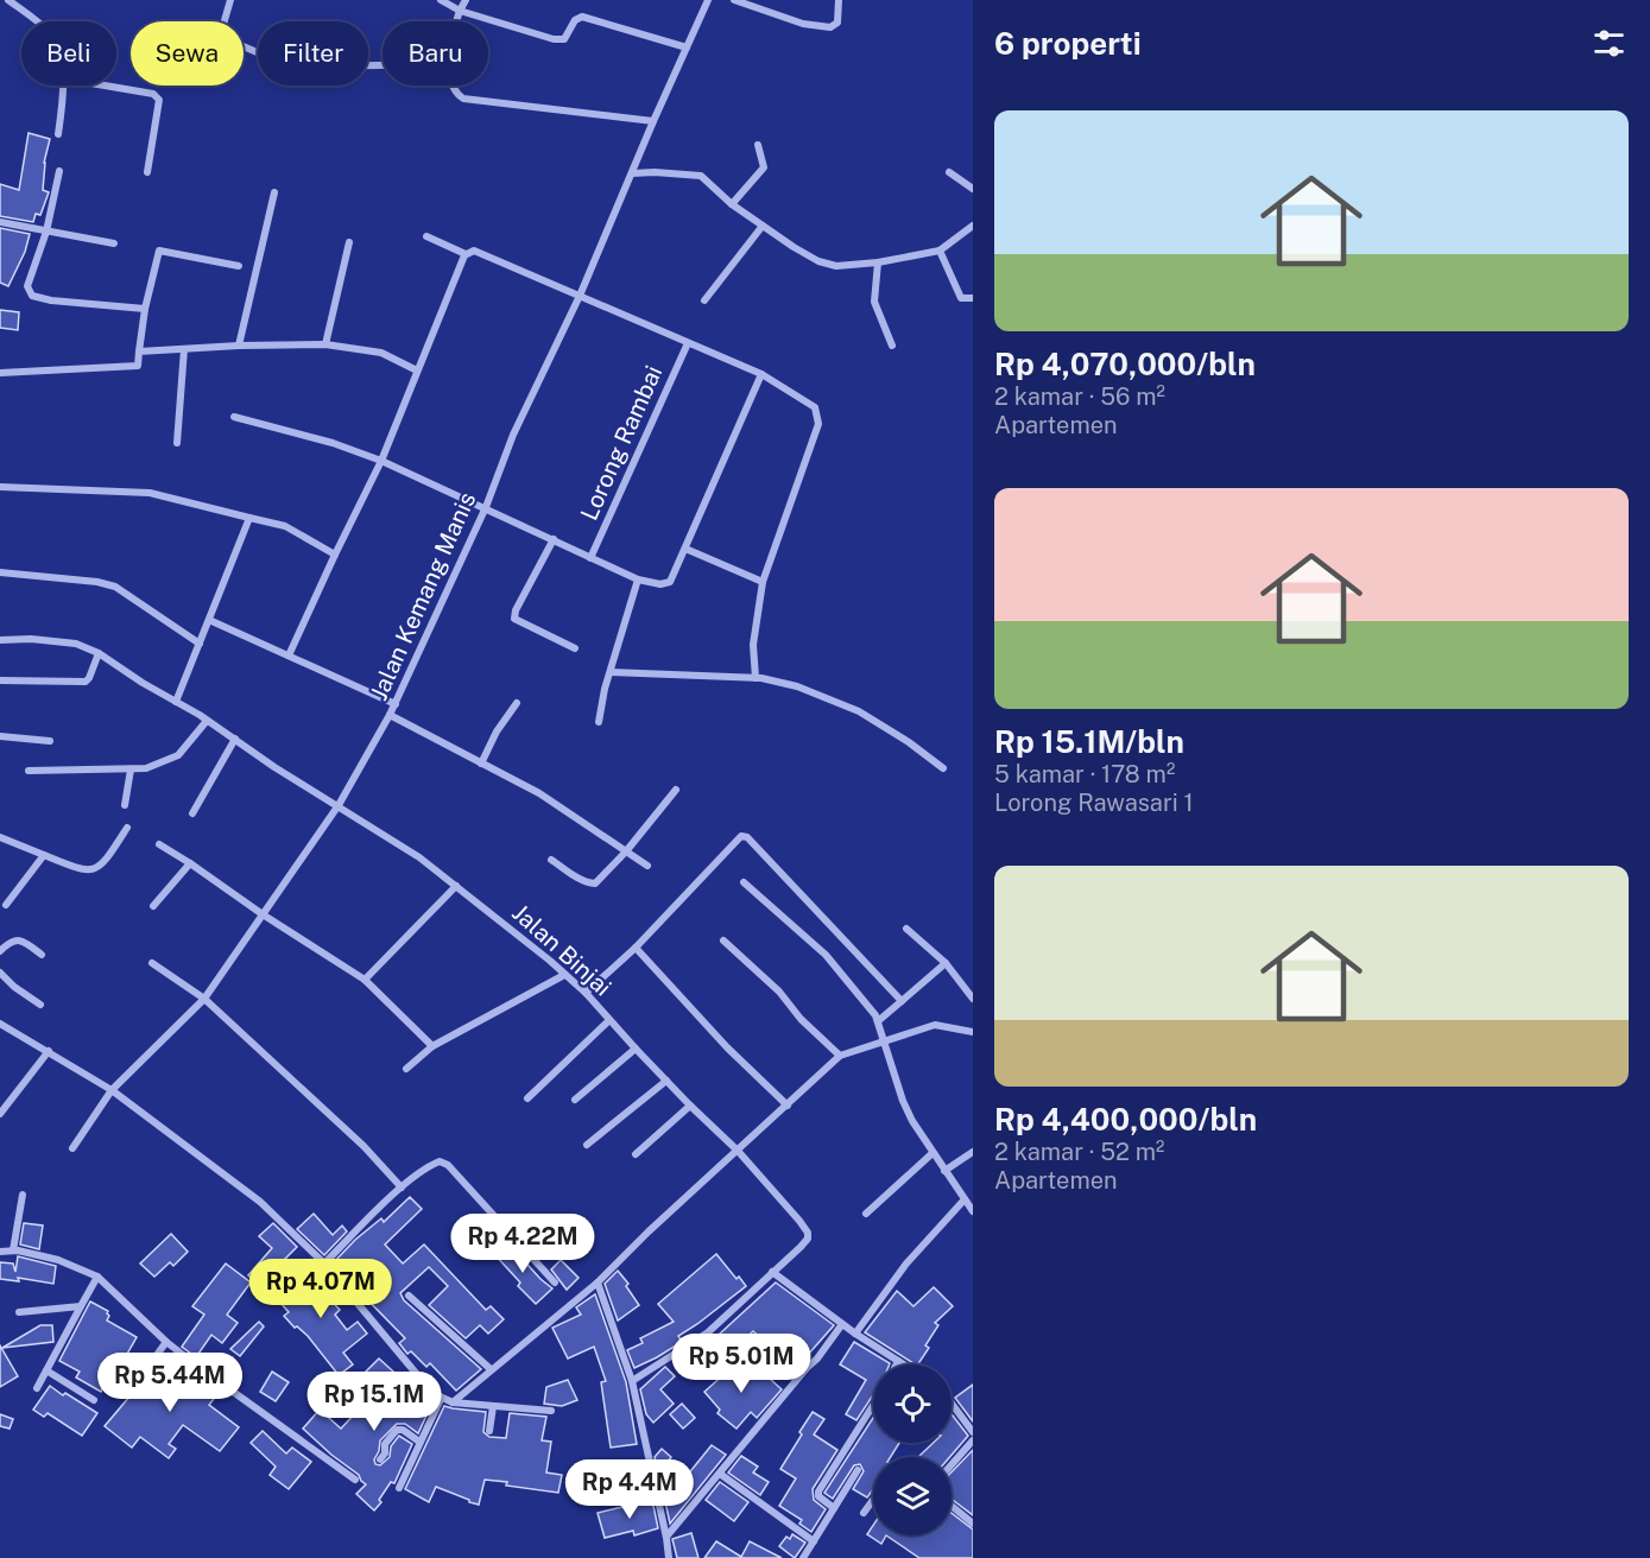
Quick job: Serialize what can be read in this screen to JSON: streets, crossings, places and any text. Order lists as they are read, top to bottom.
{
  "streets": {
    "street": ["Lorong Rambai", "Jalan Kemang Manis", "Jalan Binjai"]
  },
  "crossings": [
    ["Jalan Kemang Manis", "Jalan Binjai"]
  ],
  "page": {
    "heading": "6 properti",
    "chip": [
      "Beli",
      "Sewa",
      "Filter",
      "Baru"
    ],
    "list": [
      {
        "name": "Rp 4,070,000/bln",
        "note": "2 kamar · 56 m² · Apartemen"
      },
      {
        "name": "Rp 15.1M/bln",
        "note": "5 kamar · 178 m² · Lorong Rawasari 1"
      },
      {
        "name": "Rp 4,400,000/bln",
        "note": "2 kamar · 52 m² · Apartemen"
      }
    ],
    "price": [
      "Rp 4.22M",
      "Rp 4.07M",
      "Rp 5.01M",
      "Rp 5.44M",
      "Rp 15.1M",
      "Rp 4.4M"
    ]
  }
}
